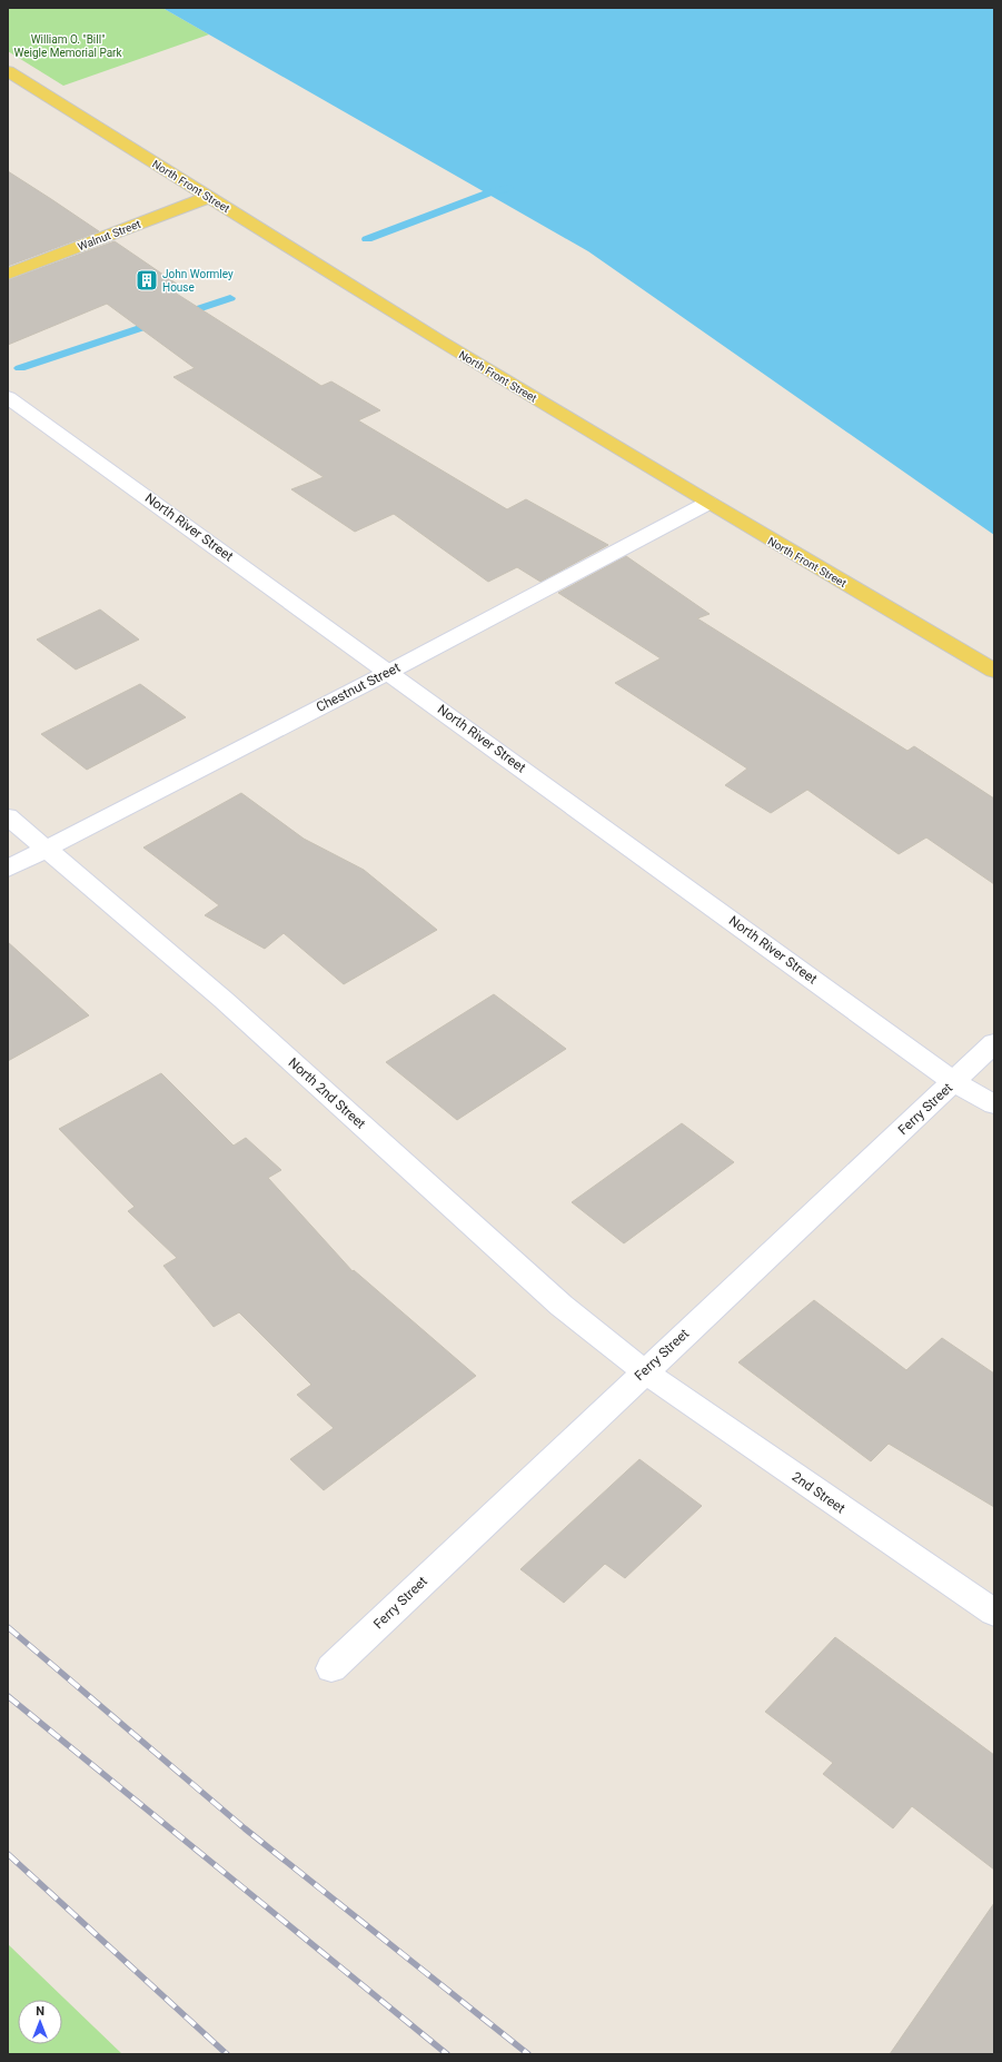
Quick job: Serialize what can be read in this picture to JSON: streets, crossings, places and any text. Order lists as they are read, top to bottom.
{
  "streets": {
    "main road": ["North Front Street", "Walnut Street"],
    "street": [
      "North River Street",
      "Chestnut Street",
      "North 2nd Street",
      "Ferry Street",
      "2nd Street"
    ]
  },
  "crossings": [
    ["North Front Street", "Walnut Street"],
    ["North Front Street", "Chestnut Street"],
    ["North River Street", "Chestnut Street"],
    ["North River Street", "Ferry Street"],
    ["Chestnut Street", "North 2nd Street"],
    ["North 2nd Street", "Ferry Street"],
    ["North 2nd Street", "2nd Street"],
    ["Ferry Street", "2nd Street"]
  ],
  "parks": ["William O. \"Bill\" Weigle Memorial Park"],
  "places": {
    "building": ["John Wormley House"]
  },
  "north": "top"
}
